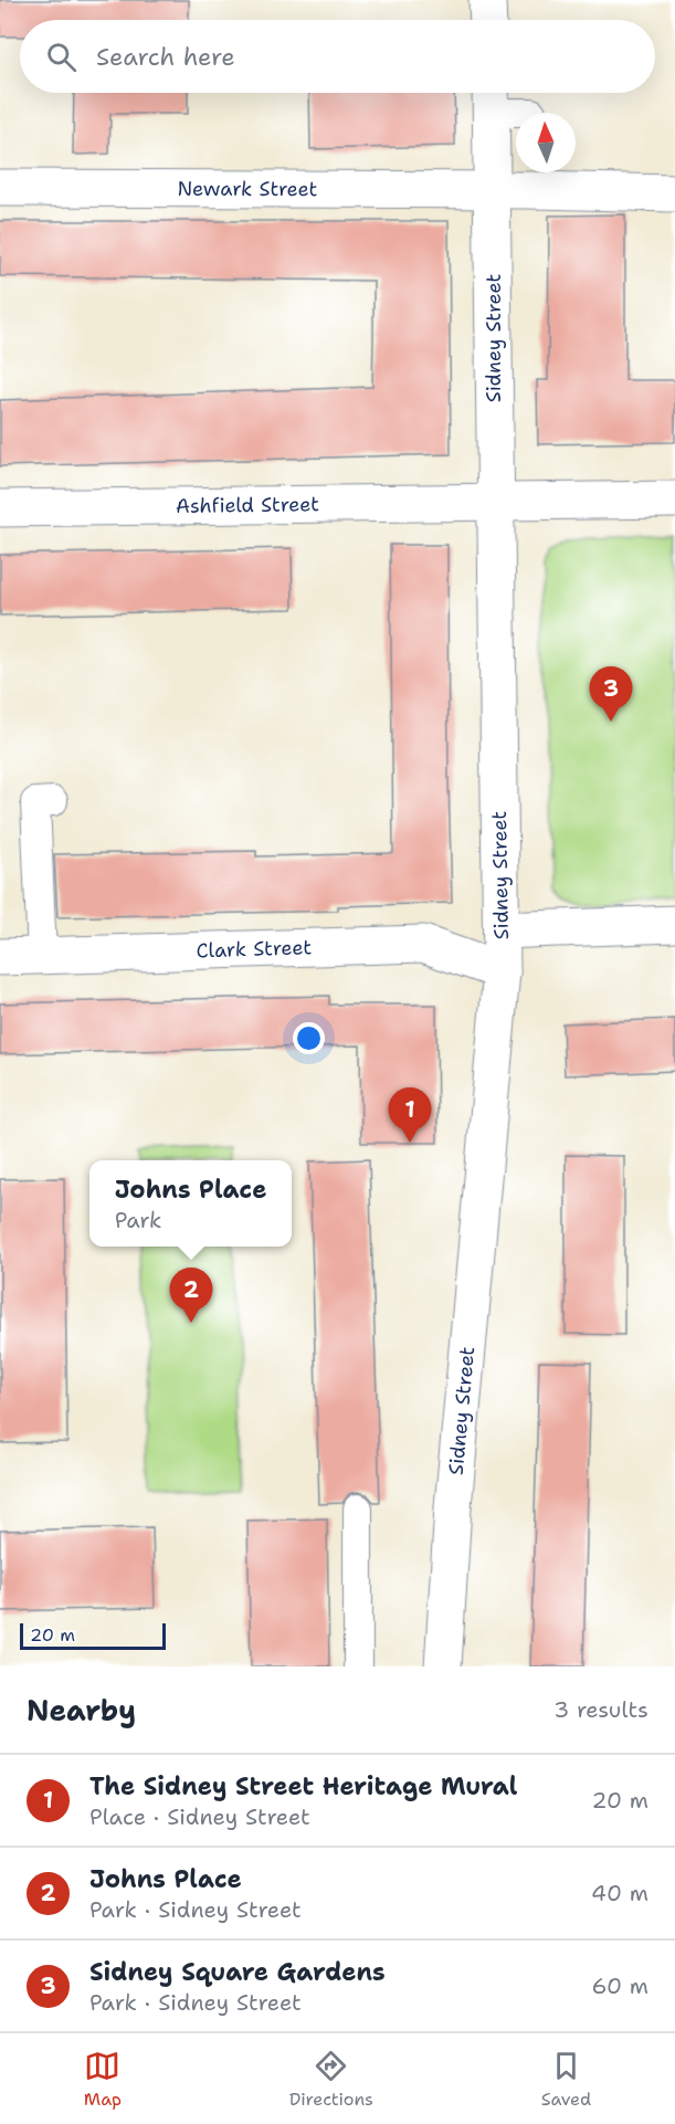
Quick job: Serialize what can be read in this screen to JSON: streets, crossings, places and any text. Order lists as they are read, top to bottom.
{
  "streets": {
    "street": [
      "Newark Street",
      "Sidney Street",
      "Ashfield Street",
      "Clark Street"
    ]
  },
  "crossings": [
    ["Newark Street", "Sidney Street"],
    ["Sidney Street", "Ashfield Street"],
    ["Sidney Street", "Clark Street"]
  ],
  "scale_bar": "20 m",
  "north": "top",
  "page": {
    "search": "Search here",
    "pins": ["3", "1", "2"],
    "popup": ["Johns Place", "Park"],
    "scale": "20 m",
    "heading": ["Nearby", "3 results"],
    "list": [
      {
        "mark": "1",
        "name": "The Sidney Street Heritage Mural",
        "note": "Place · Sidney Street",
        "value": "20 m"
      },
      {
        "mark": "2",
        "name": "Johns Place",
        "note": "Park · Sidney Street",
        "value": "40 m"
      },
      {
        "mark": "3",
        "name": "Sidney Square Gardens",
        "note": "Park · Sidney Street",
        "value": "60 m"
      }
    ],
    "nav": ["Map", "Directions", "Saved"]
  }
}
